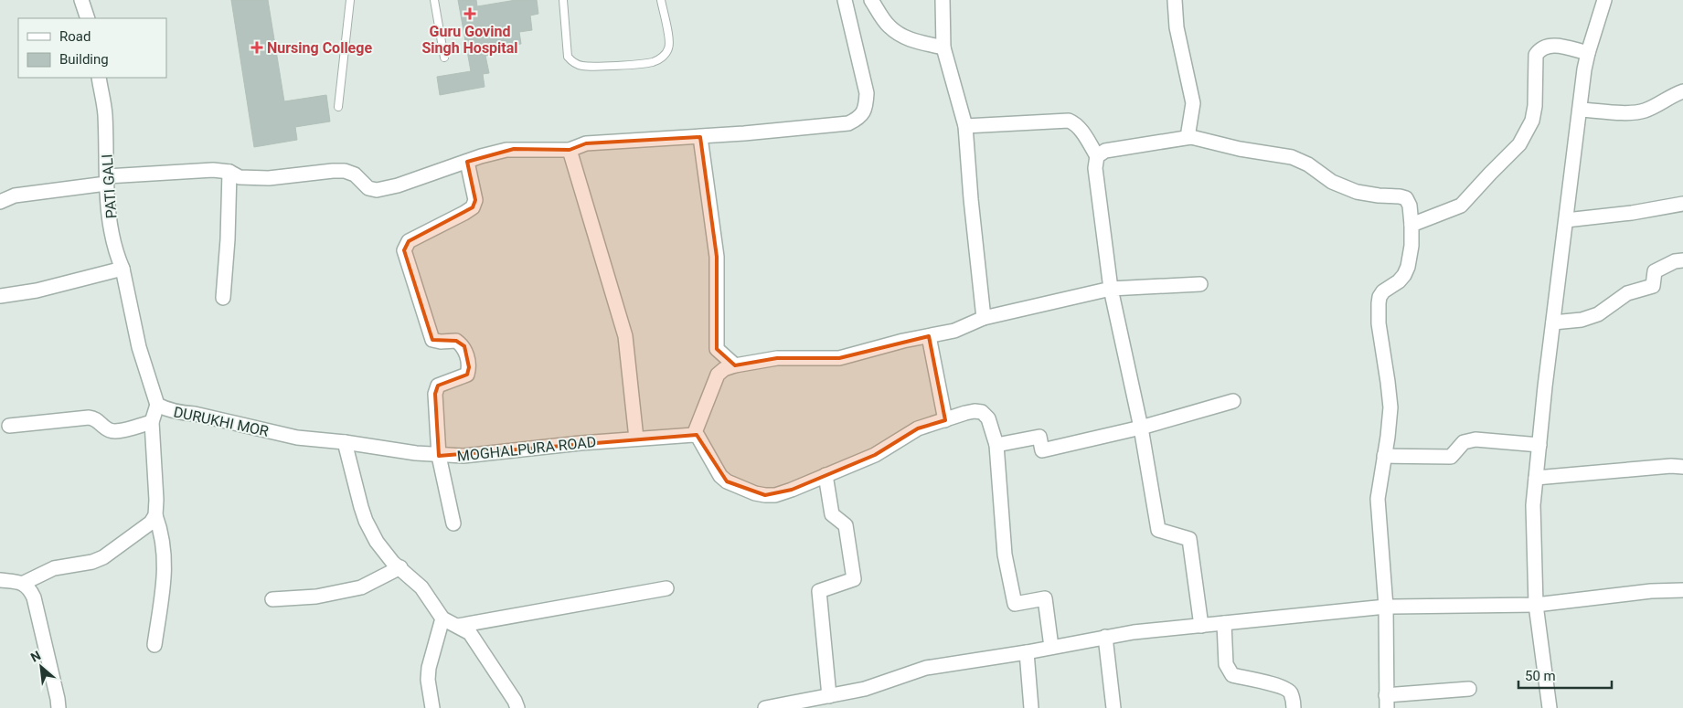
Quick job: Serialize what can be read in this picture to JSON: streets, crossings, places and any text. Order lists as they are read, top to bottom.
{
  "streets": {
    "street": ["PATI GALI", "DURUKHI MOR", "MOGHALPURA ROAD"]
  },
  "crossings": [
    ["PATI GALI", "DURUKHI MOR"],
    ["DURUKHI MOR", "MOGHALPURA ROAD"]
  ],
  "places": {
    "health": ["Guru Govind Singh Hospital", "Nursing College"]
  },
  "legend": ["Road", "Building"],
  "scale_bar": "50 m",
  "north": "top left"
}
